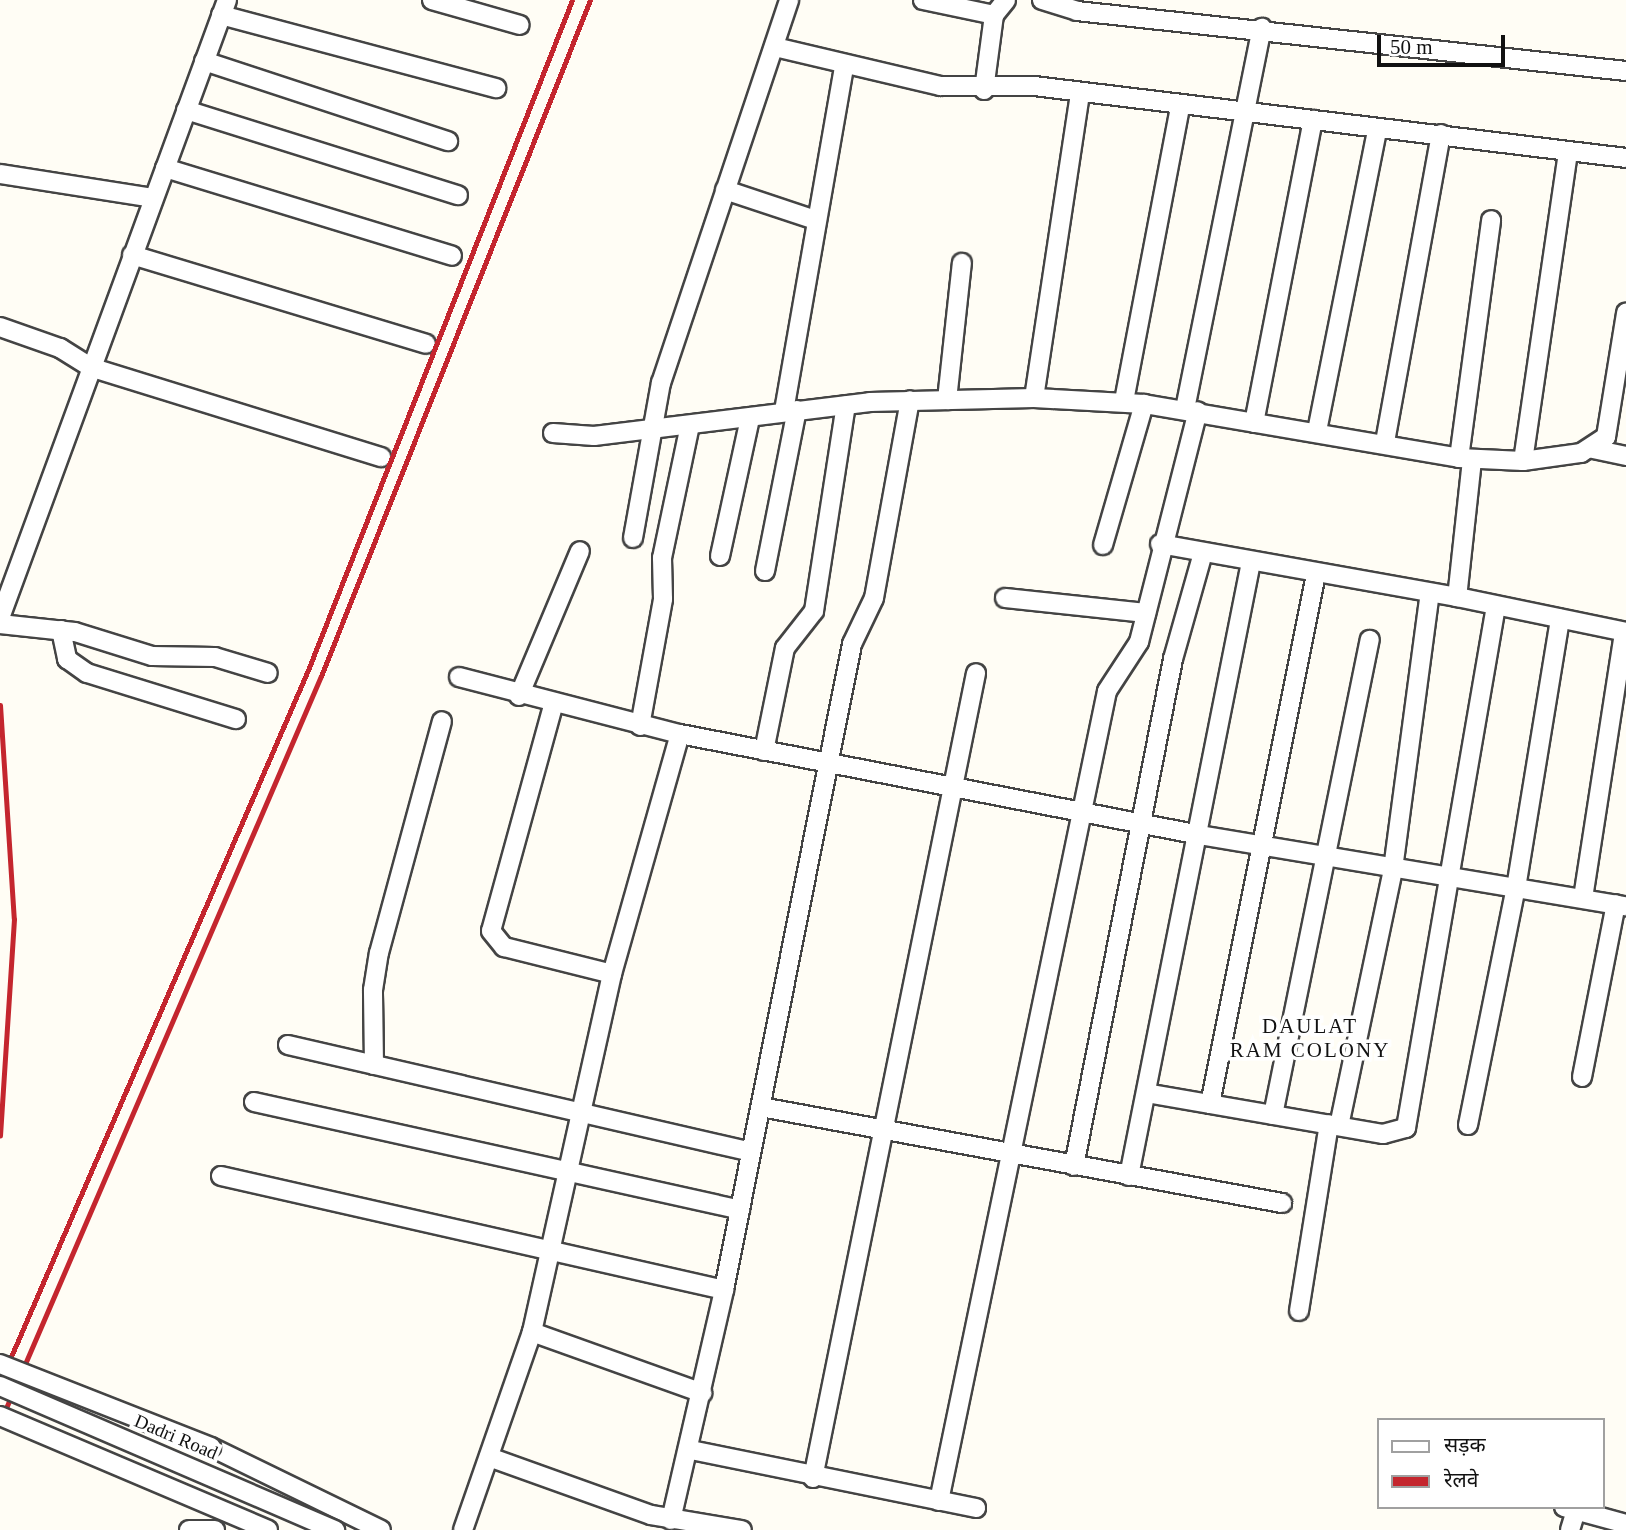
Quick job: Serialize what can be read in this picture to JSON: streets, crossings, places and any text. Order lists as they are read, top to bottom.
{
  "streets": {
    "street": ["Dadri Road"]
  },
  "districts": ["DAULAT RAM COLONY"],
  "legend": ["सड़क", "रेलवे"],
  "scale_bar": "50 m"
}
